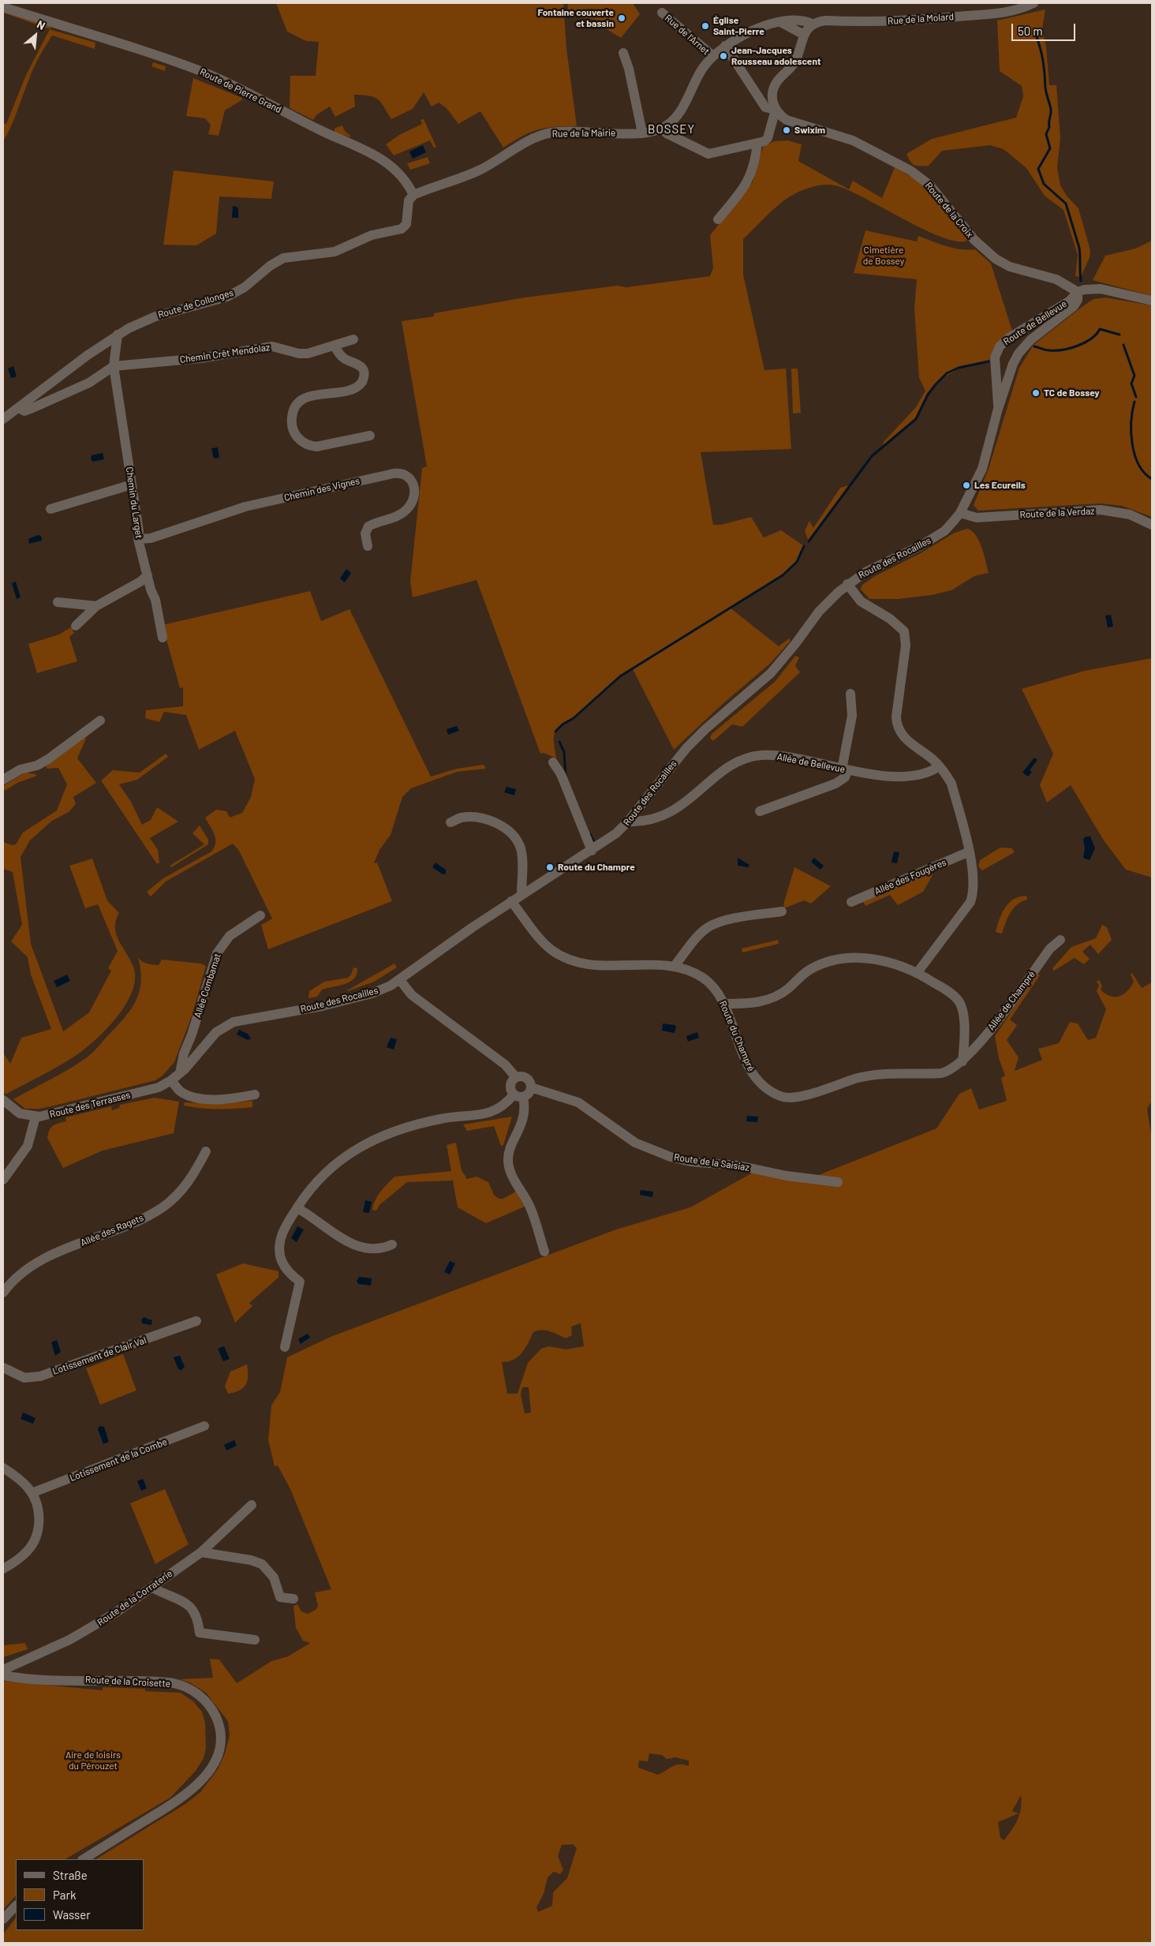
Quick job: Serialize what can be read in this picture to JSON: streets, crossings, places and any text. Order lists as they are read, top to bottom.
{
  "streets": {
    "street": [
      "Rue de la Molard",
      "Rue de l'Arnet",
      "Route de Pierre Grand",
      "Rue de la Mairie",
      "Route de la Croix",
      "Route de Collonges",
      "Route de Bellevue",
      "Chemin Crêt Mendolaz",
      "Chemin des Vignes",
      "Chemin du Larget",
      "Route de la Verdaz",
      "Route des Rocailles",
      "Allée de Bellevue",
      "Allée des Fougères",
      "Allée Combamat",
      "Allée de Champré",
      "Route du Champré",
      "Route des Terrasses",
      "Route de la Saisiaz",
      "Allée des Ragets",
      "Lotissement de Clair Val",
      "Lotissement de la Combe",
      "Route de la Corraterie",
      "Route de la Croisette"
    ]
  },
  "crossings": [
    ["Rue de la Molard", "Rue de la Mairie"],
    ["Rue de l'Arnet", "Rue de la Mairie"],
    ["Route de Pierre Grand", "Rue de la Mairie"],
    ["Route de Pierre Grand", "Route de Collonges"],
    ["Rue de la Mairie", "Route de la Croix"],
    ["Rue de la Mairie", "Route de Collonges"],
    ["Route de la Croix", "Route de Bellevue"],
    ["Route de Collonges", "Chemin du Larget"],
    ["Route de Bellevue", "Route de la Verdaz"],
    ["Route de Bellevue", "Route des Rocailles"],
    ["Chemin Crêt Mendolaz", "Chemin du Larget"],
    ["Chemin des Vignes", "Chemin du Larget"],
    ["Route des Rocailles", "Allée de Bellevue"],
    ["Route des Rocailles", "Allée Combamat"],
    ["Route des Rocailles", "Route du Champré"],
    ["Route des Rocailles", "Route des Terrasses"],
    ["Allée Combamat", "Route des Terrasses"],
    ["Allée de Champré", "Route du Champré"]
  ],
  "districts": ["BOSSEY"],
  "parks": ["Cimetière de Bossey", "Aire de loisirs du Pérouzet"],
  "places": [
    "Fontaine couverte et bassin",
    "Église Saint-Pierre",
    "Jean-Jacques Rousseau adolescent",
    "Swixim",
    "TC de Bossey",
    "Les Ecureils",
    "Route du Champre"
  ],
  "legend": ["Straße", "Park", "Wasser"],
  "scale_bar": "50 m",
  "north": "top right"
}
